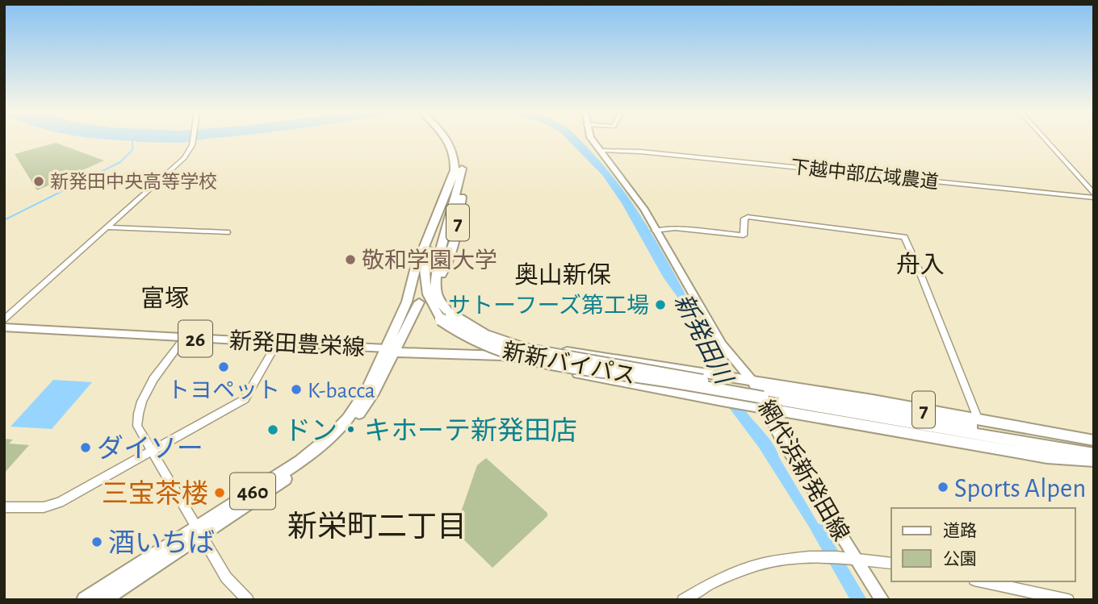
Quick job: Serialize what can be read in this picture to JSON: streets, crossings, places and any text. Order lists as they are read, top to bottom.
{
  "streets": {
    "highway": ["7", "新新バイパス", "460"],
    "main road": ["26", "新発田豊栄線", "網代浜新発田線"],
    "street": ["下越中部広域農道"]
  },
  "crossings": [
    ["下越中部広域農道", "網代浜新発田線"],
    ["7", "新発田豊栄線"],
    ["7", "新新バイパス"],
    ["7", "網代浜新発田線"],
    ["7", "460"],
    ["新発田豊栄線", "460"],
    ["新新バイパス", "網代浜新発田線"]
  ],
  "districts": [
    "舟入",
    "奥山新保",
    "富塚",
    "新栄町二丁目"
  ],
  "water": ["新発田川"],
  "places": [
    "新発田中央高等学校",
    "敬和学園大学",
    "サトーフーズ第工場",
    "トヨペット",
    "K-bacca",
    "ドン・キホーテ新発田店",
    "ダイソー",
    "Sports Alpen",
    "三宝茶楼",
    "酒いちば"
  ],
  "legend": ["道路", "公園"]
}
